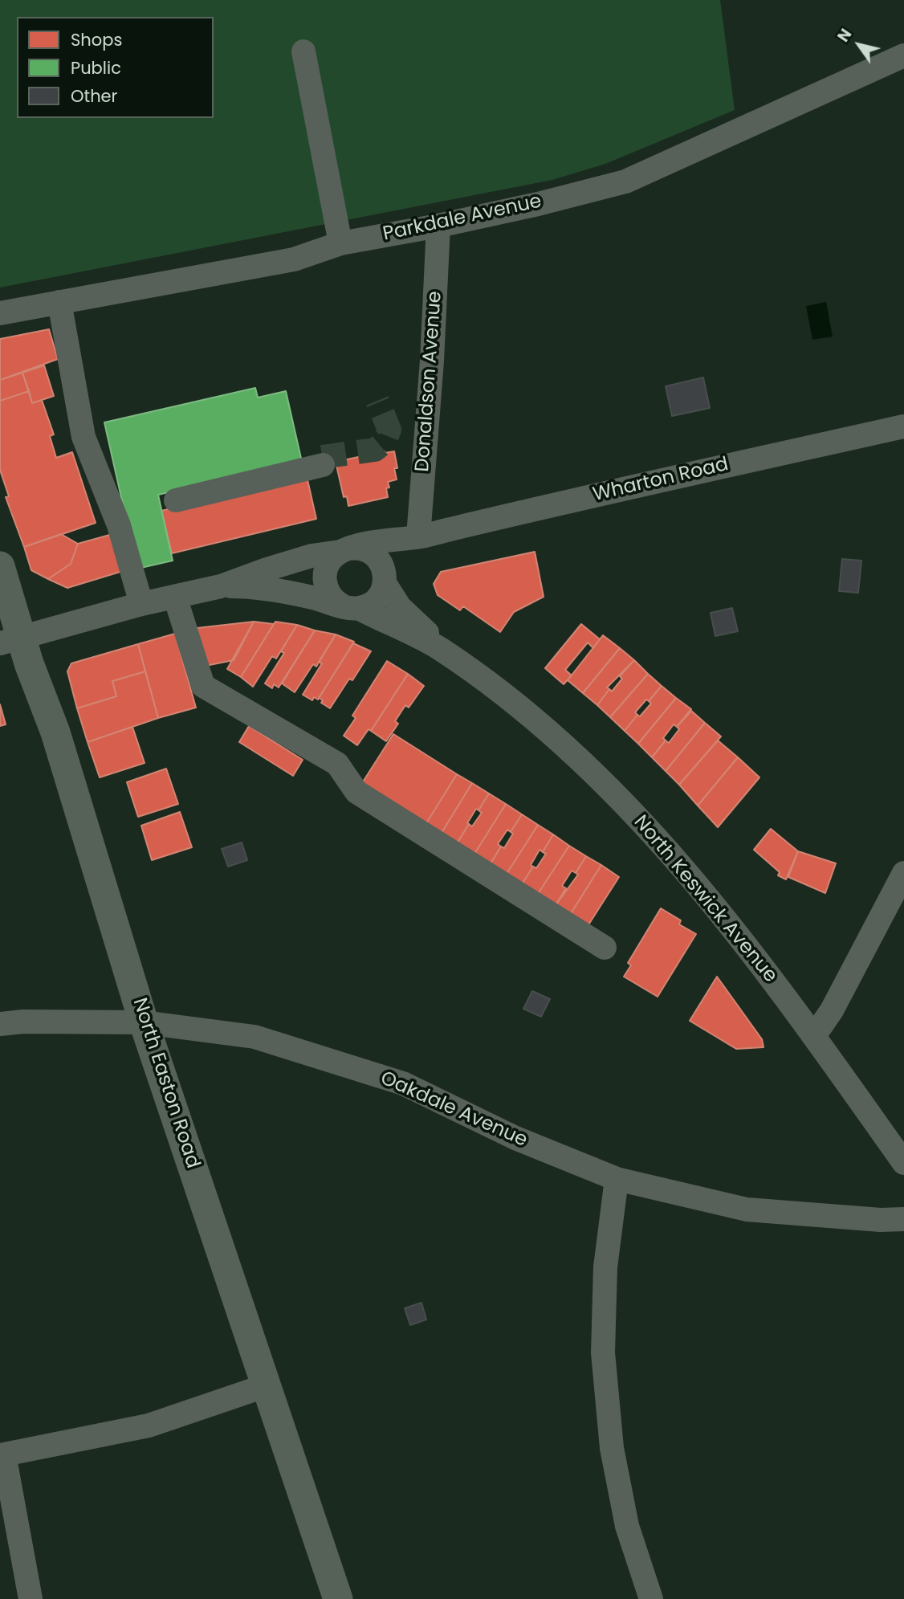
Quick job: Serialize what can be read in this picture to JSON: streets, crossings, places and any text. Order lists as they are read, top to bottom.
{
  "streets": {
    "main road": ["North Easton Road"],
    "street": [
      "Parkdale Avenue",
      "Donaldson Avenue",
      "Wharton Road",
      "North Keswick Avenue",
      "Oakdale Avenue"
    ]
  },
  "crossings": [
    ["Parkdale Avenue", "Donaldson Avenue"],
    ["Donaldson Avenue", "Wharton Road"],
    ["Wharton Road", "North Keswick Avenue"],
    ["North Keswick Avenue", "North Easton Road"],
    ["North Easton Road", "Oakdale Avenue"]
  ],
  "legend": ["Shops", "Public", "Other"],
  "north": "top left"
}
